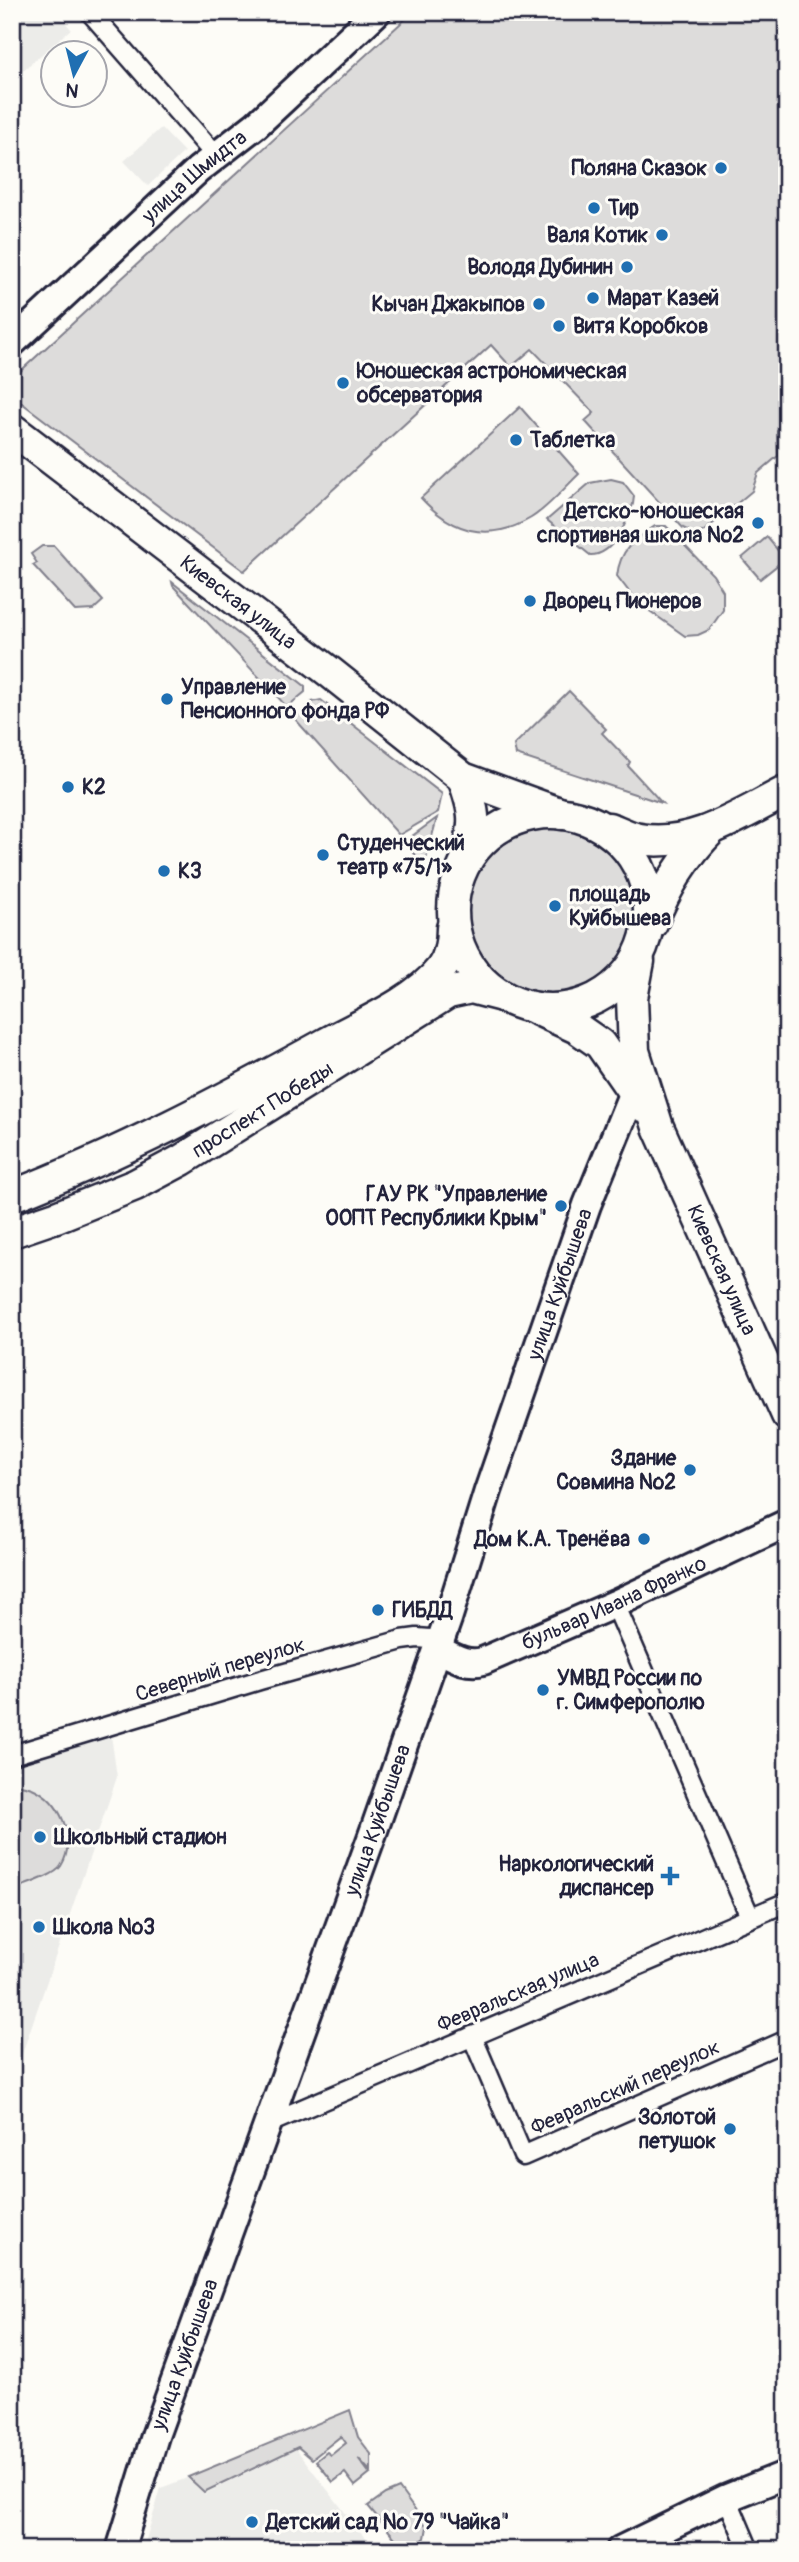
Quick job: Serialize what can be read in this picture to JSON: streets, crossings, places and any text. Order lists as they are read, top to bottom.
{
  "streets": {
    "main road": [
      "улица Шмидта",
      "Киевская улица",
      "проспект Победы",
      "улица Куйбышева",
      "бульвар Ивана Франко"
    ],
    "street": ["Северный переулок", "Февральская улица", "Февральский переулок"]
  },
  "crossings": [
    ["Киевская улица", "проспект Победы"],
    ["Киевская улица", "улица Куйбышева"],
    ["улица Куйбышева", "бульвар Ивана Франко"],
    ["улица Куйбышева", "Северный переулок"],
    ["улица Куйбышева", "Февральская улица"],
    ["бульвар Ивана Франко", "Северный переулок"],
    ["Февральская улица", "Февральский переулок"]
  ],
  "places": {
    "other": [
      "Поляна Сказок",
      "Тир",
      "Валя Котик",
      "Володя Дубинин",
      "Марат Казей",
      "Кычан Джакыпов",
      "Витя Коробков",
      "Юношеская астрономическая обсерватория",
      "Таблетка",
      "Детско-юношеская спортивная школа №2",
      "Дворец Пионеров",
      "Управление Пенсионного фонда РФ",
      "К2",
      "Студенческий театр «75/1»",
      "К3",
      "площадь Куйбышева",
      "ГАУ РК \"Управление ООПТ Республики Крым\"",
      "Здание Совмина №2",
      "Дом К.А. Тренёва",
      "ГИБДД",
      "УМВД России по г. Симферополю",
      "Школьный стадион",
      "Школа №3",
      "Золотой петушок",
      "Детский сад № 79 \"Чайка\""
    ],
    "health": ["Наркологический диспансер"]
  },
  "north": "bottom"
}
